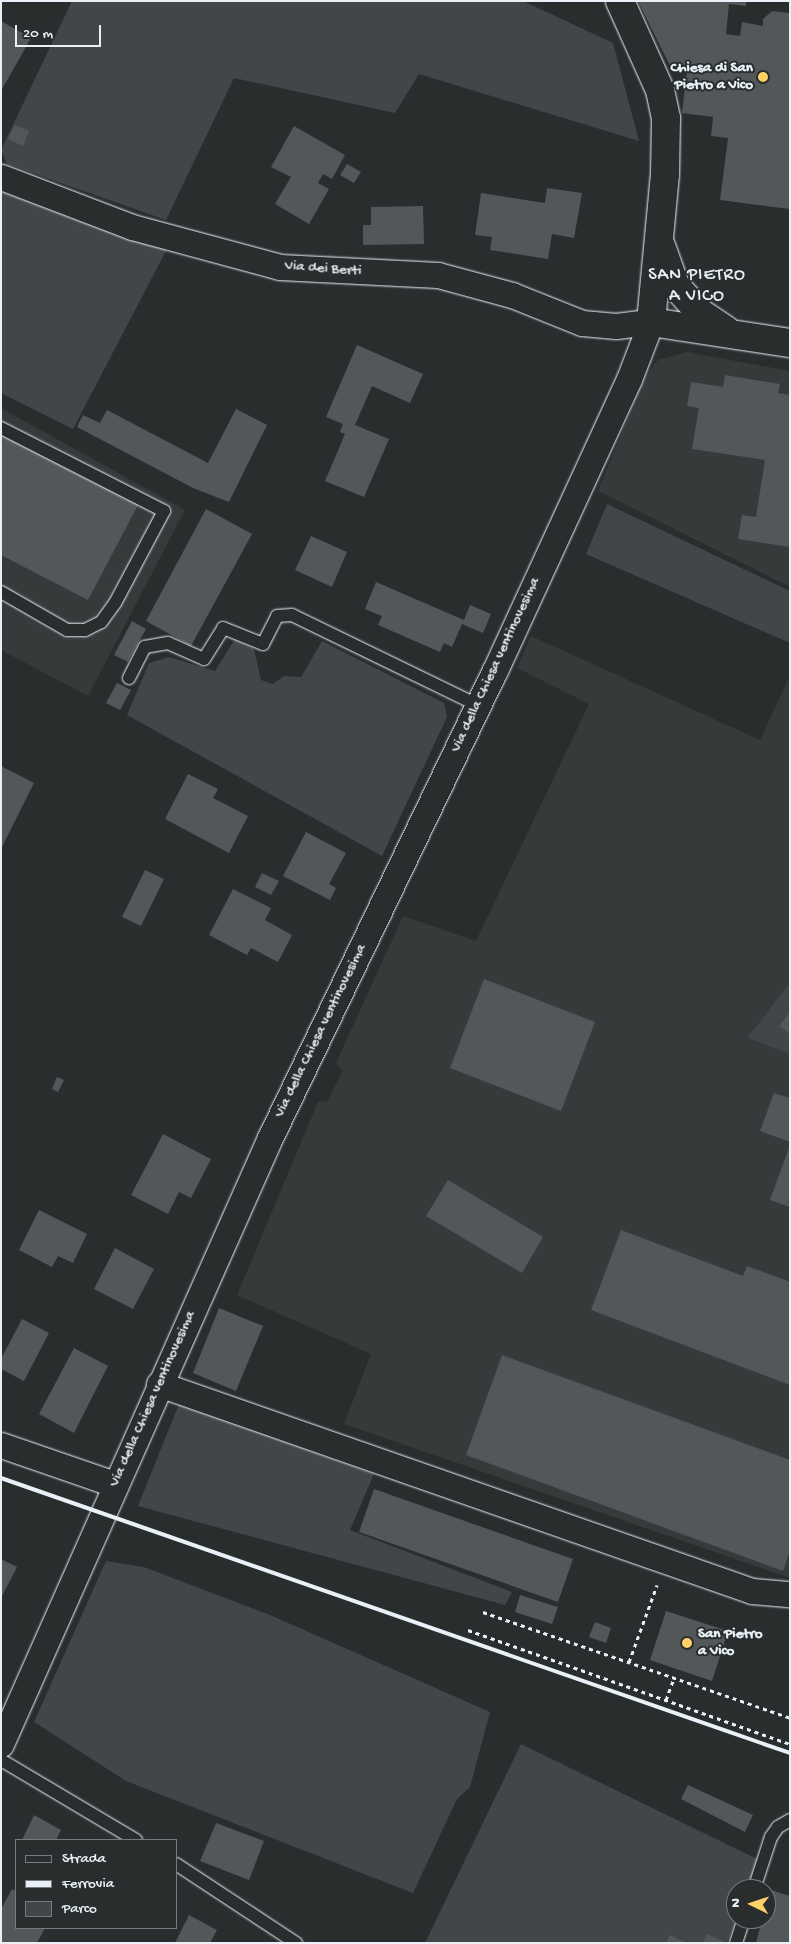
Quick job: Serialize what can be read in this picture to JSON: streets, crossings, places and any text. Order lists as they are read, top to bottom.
{
  "streets": {
    "street": ["Via dei Berti", "Via della Chiesa ventinovesima"]
  },
  "crossings": [
    ["Via dei Berti", "Via della Chiesa ventinovesima"]
  ],
  "districts": ["SAN PIETRO A VICO"],
  "places": ["Chiesa di San Pietro a Vico", "San Pietro a Vico"],
  "legend": ["Strada", "Ferrovia", "Parco"],
  "scale_bar": "20 m",
  "north": "left"
}
